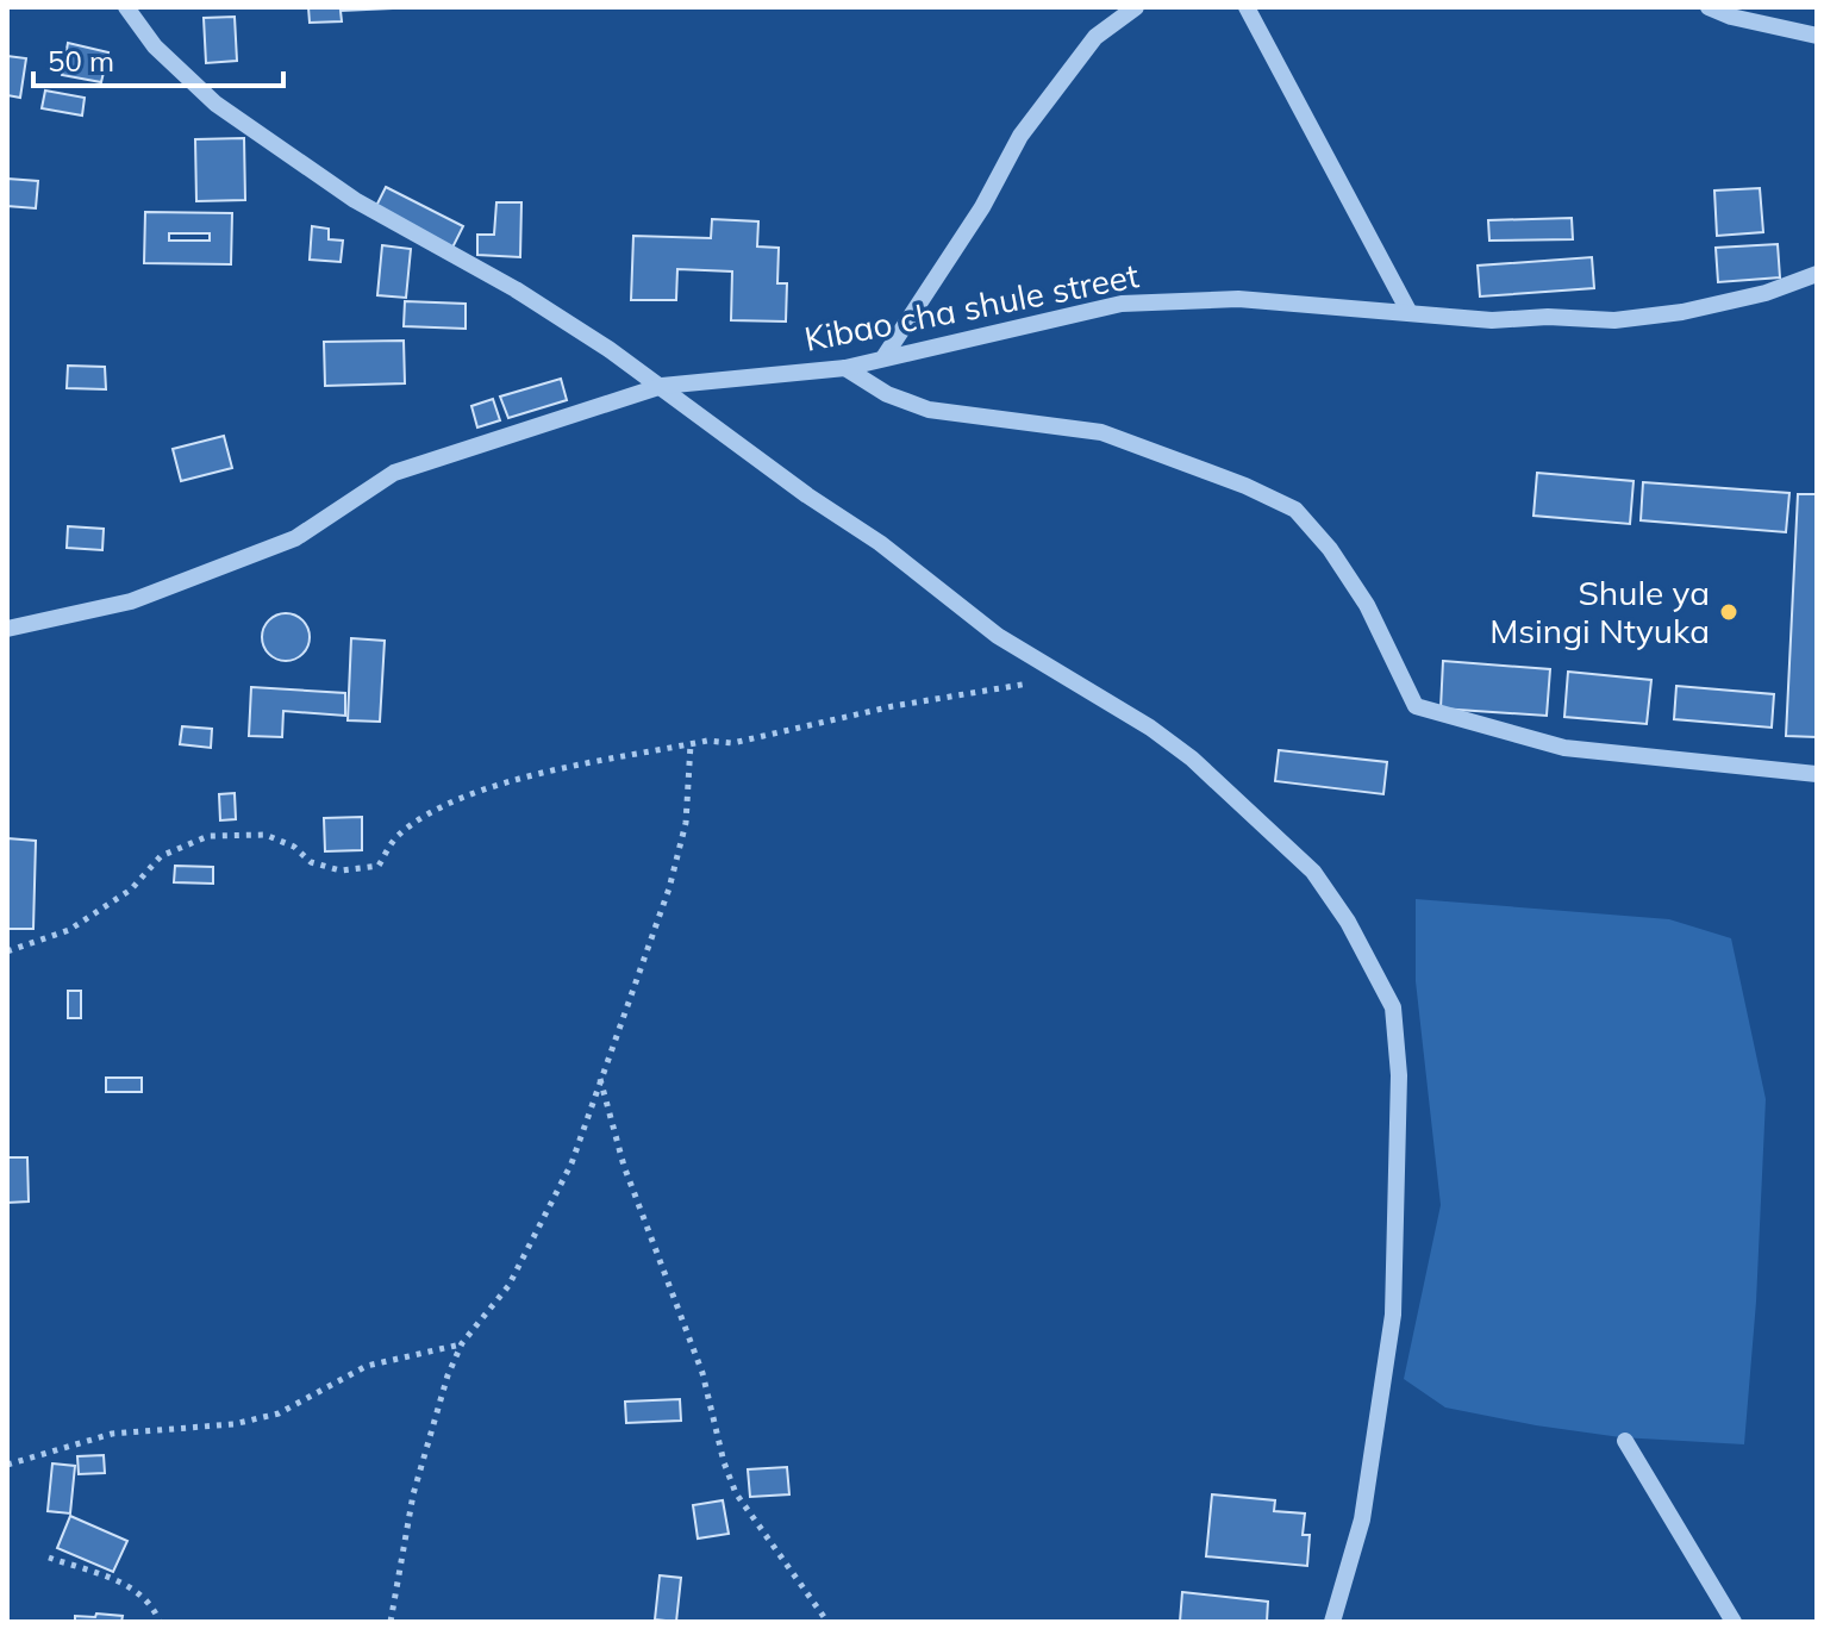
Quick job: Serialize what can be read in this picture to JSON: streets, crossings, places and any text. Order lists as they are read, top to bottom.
{
  "streets": {
    "street": ["Kibao cha shule street"]
  },
  "places": ["Shule ya Msingi Ntyuka"],
  "scale_bar": "50 m"
}
